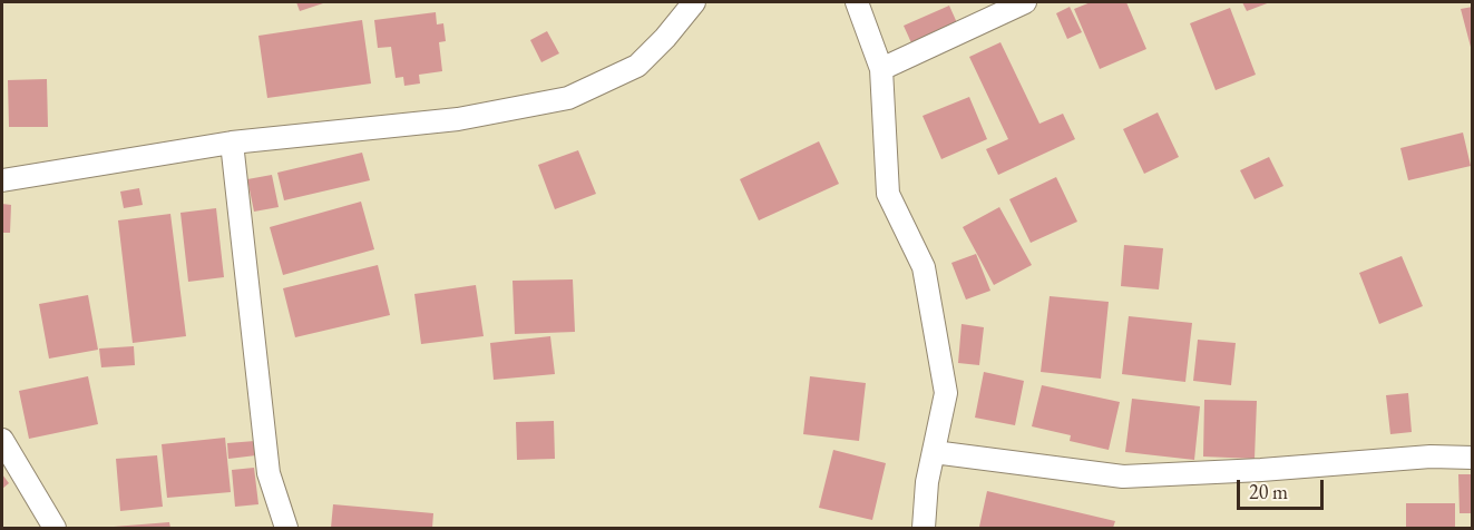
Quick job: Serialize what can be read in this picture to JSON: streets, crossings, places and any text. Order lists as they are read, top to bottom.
{
  "scale_bar": "20 m"
}
